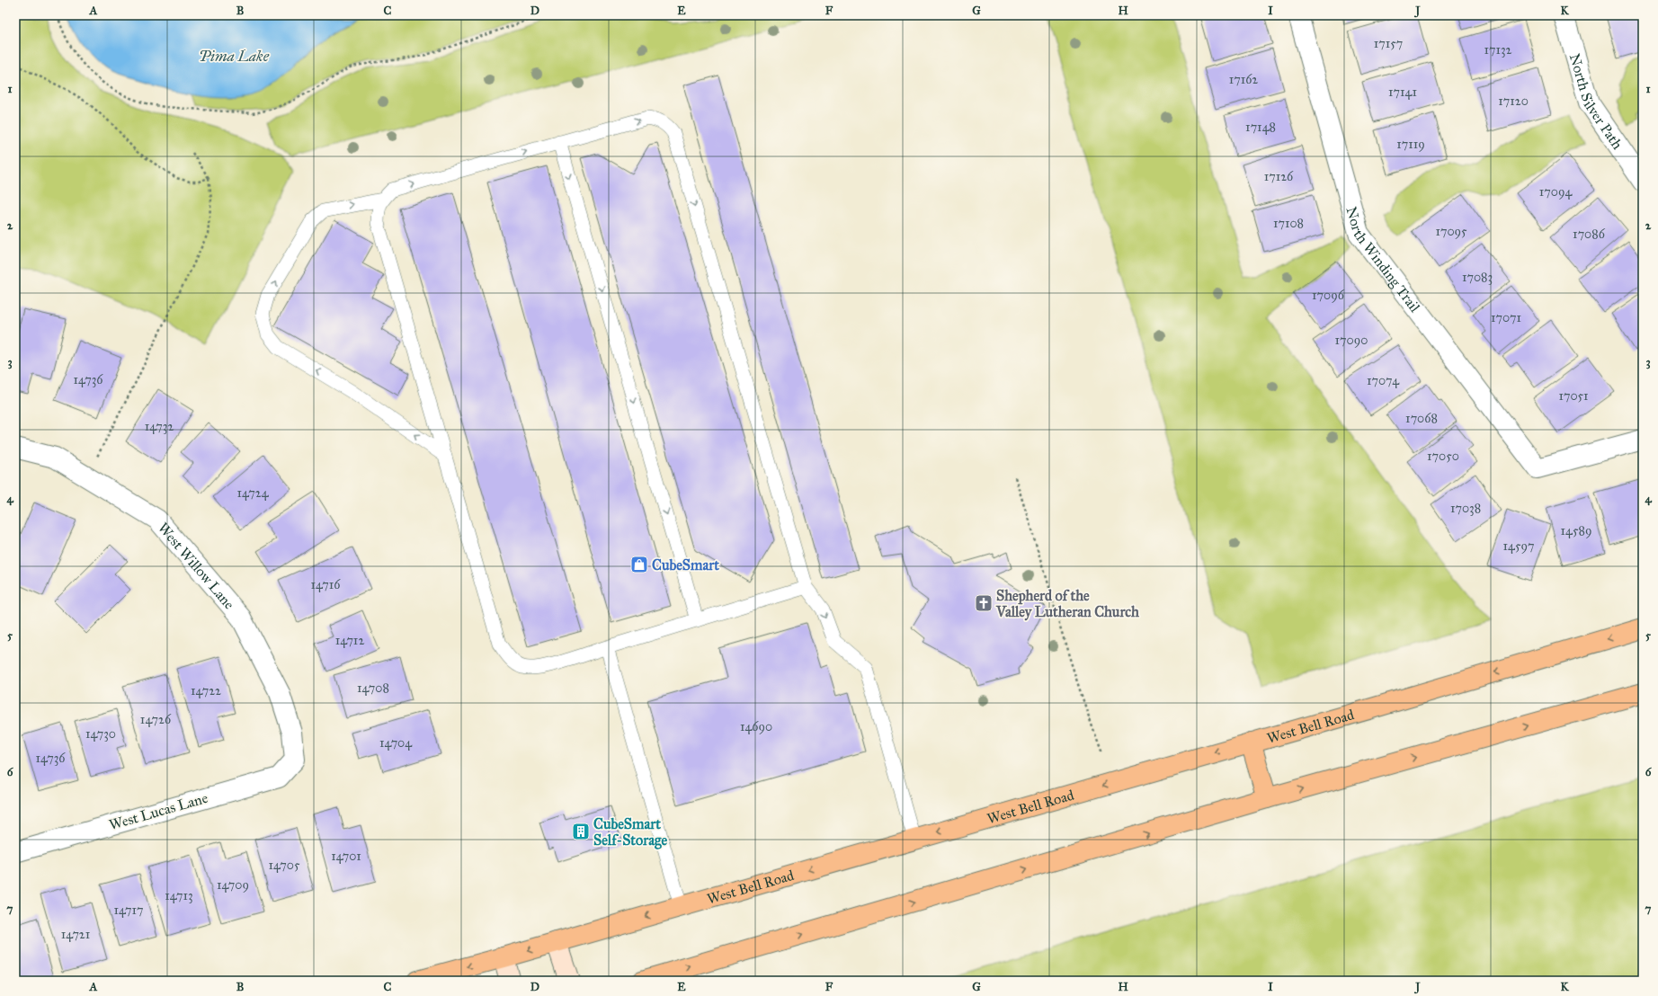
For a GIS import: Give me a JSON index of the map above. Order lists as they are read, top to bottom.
{
  "streets": {
    "main road": ["West Bell Road"],
    "street": [
      "North Silver Path",
      "North Winding Trail",
      "West Willow Lane",
      "West Lucas Lane"
    ]
  },
  "crossings": [
    ["West Willow Lane", "West Lucas Lane"]
  ],
  "water": ["Pima Lake"],
  "places": {
    "shop": ["CubeSmart"],
    "church": ["Shepherd of the Valley Lutheran Church"],
    "building": ["CubeSmart Self-Storage"]
  },
  "house_numbers": [
    "17157",
    "17132",
    "17162",
    "17141",
    "17120",
    "17148",
    "17119",
    "17126",
    "17094",
    "17108",
    "17095",
    "17086",
    "17083",
    "17096",
    "17071",
    "17090",
    "14736",
    "17074",
    "17051",
    "17068",
    "14732",
    "17050",
    "14724",
    "17038",
    "14589",
    "14597",
    "14716",
    "14712",
    "14708",
    "14722",
    "14726",
    "14690",
    "14730",
    "14704",
    "14736",
    "14701",
    "14705",
    "14709",
    "14713",
    "14717",
    "14721"
  ],
  "grid": {
    "columns": [
      "A",
      "B",
      "C",
      "D",
      "E",
      "F",
      "G",
      "H",
      "I",
      "J",
      "K"
    ],
    "rows": [
      "1",
      "2",
      "3",
      "4",
      "5",
      "6",
      "7"
    ]
  }
}
